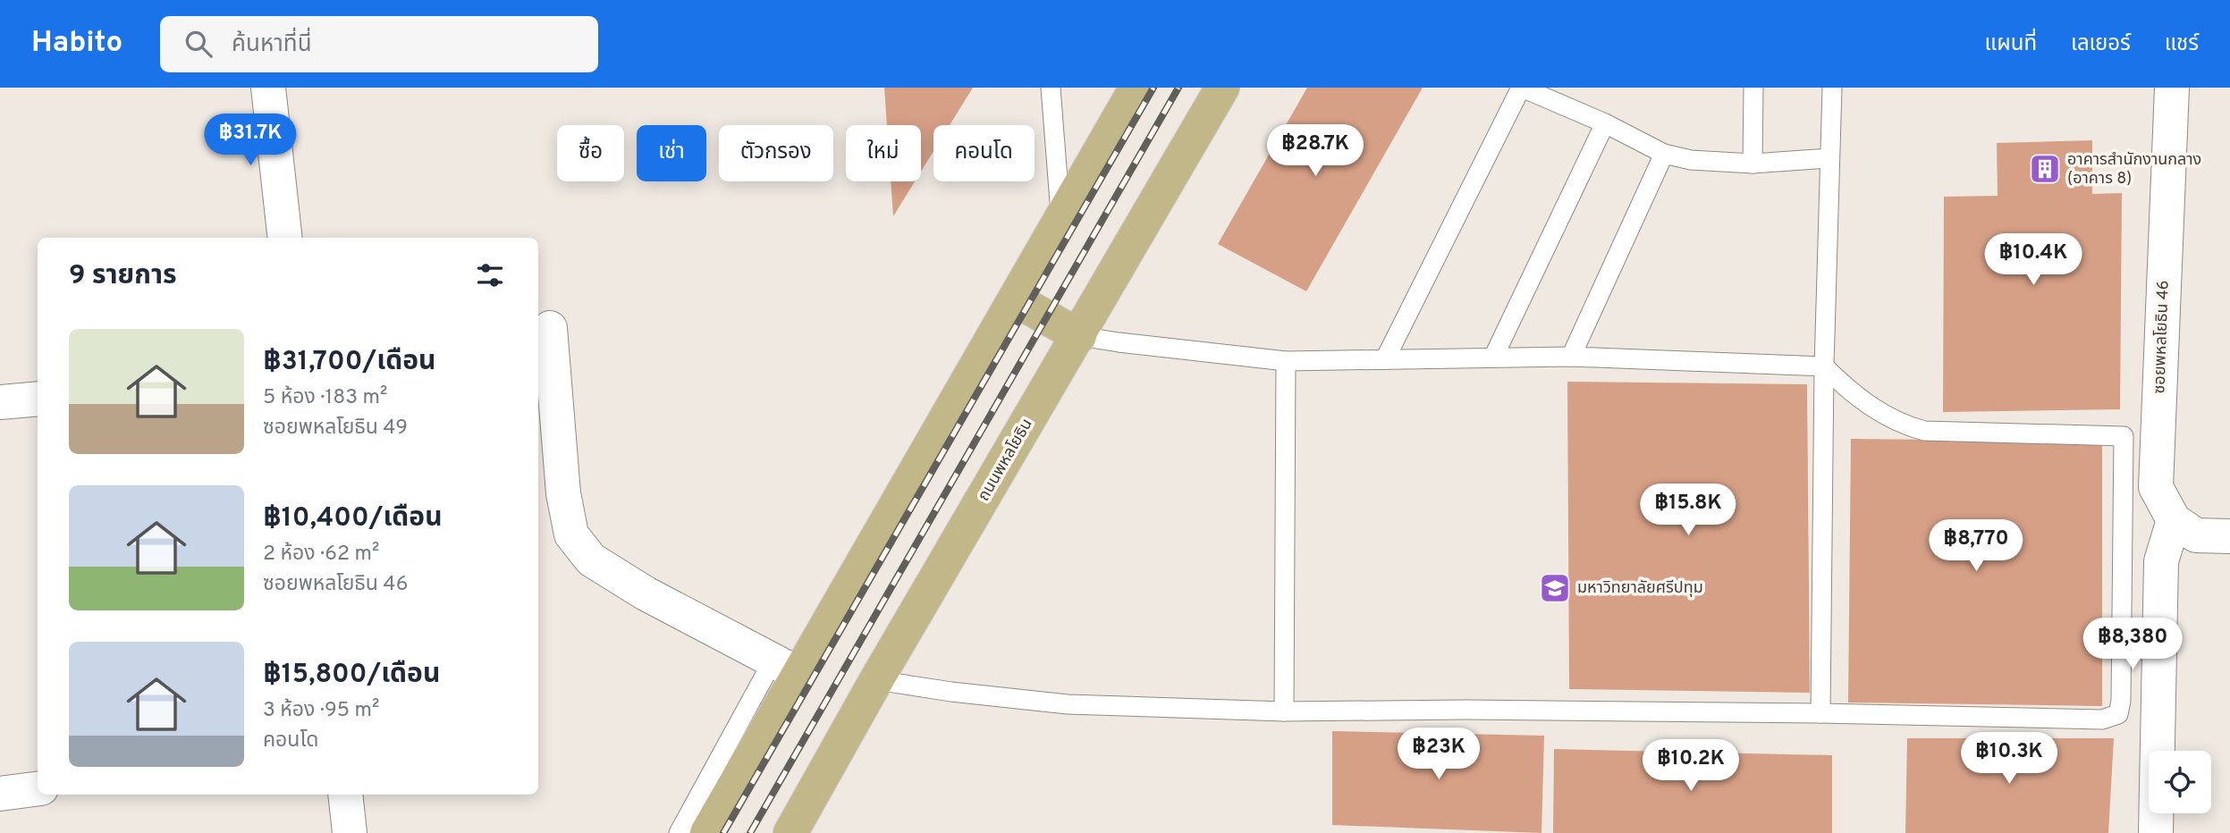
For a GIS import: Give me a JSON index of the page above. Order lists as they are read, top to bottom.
{
  "streets": {
    "main road": ["ถนนพหลโยธิน"],
    "street": ["ซอยพหลโยธิน 46"]
  },
  "places": {
    "building": ["อาคารสำนักงานกลาง (อาคาร 8)"],
    "school or university": ["มหาวิทยาลัยศรีปทุม"]
  },
  "page": {
    "header": "Habito",
    "search": "ค้นหาที่นี่",
    "nav": ["แผนที่", "เลเยอร์", "แชร์"],
    "price": [
      "฿31.7K",
      "฿28.7K",
      "฿10.4K",
      "฿15.8K",
      "฿8,770",
      "฿8,380",
      "฿23K",
      "฿10.3K",
      "฿10.2K"
    ],
    "chip": [
      "ซื้อ",
      "เช่า",
      "ตัวกรอง",
      "ใหม่",
      "คอนโด"
    ],
    "heading": "9 รายการ",
    "list": [
      {
        "name": "฿31,700/เดือน",
        "note": "5 ห้อง · 183 m² · ซอยพหลโยธิน 49"
      },
      {
        "name": "฿10,400/เดือน",
        "note": "2 ห้อง · 62 m² · ซอยพหลโยธิน 46"
      },
      {
        "name": "฿15,800/เดือน",
        "note": "3 ห้อง · 95 m² · คอนโด"
      }
    ]
  }
}
